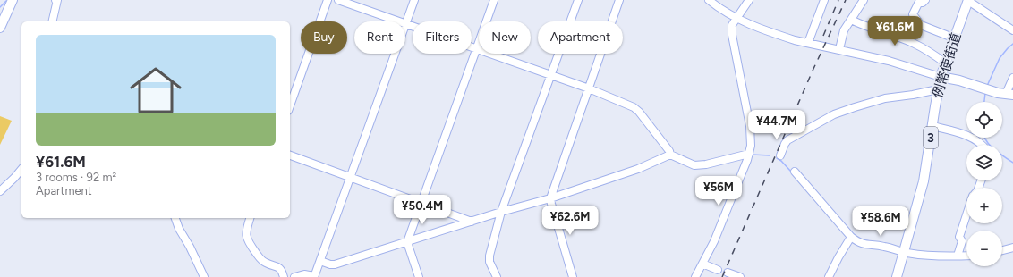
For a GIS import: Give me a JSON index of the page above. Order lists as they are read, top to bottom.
{
  "streets": {
    "main road": ["例幣使街道", "3"]
  },
  "page": {
    "price": [
      "¥61.6M",
      "¥44.7M",
      "¥56M",
      "¥50.4M",
      "¥62.6M",
      "¥58.6M"
    ],
    "chip": [
      "Buy",
      "Rent",
      "Filters",
      "New",
      "Apartment"
    ],
    "list": [
      {
        "name": "¥61.6M",
        "note": "3 rooms · 92 m² · Apartment"
      }
    ],
    "map_buttons": ["+", "−"]
  }
}
